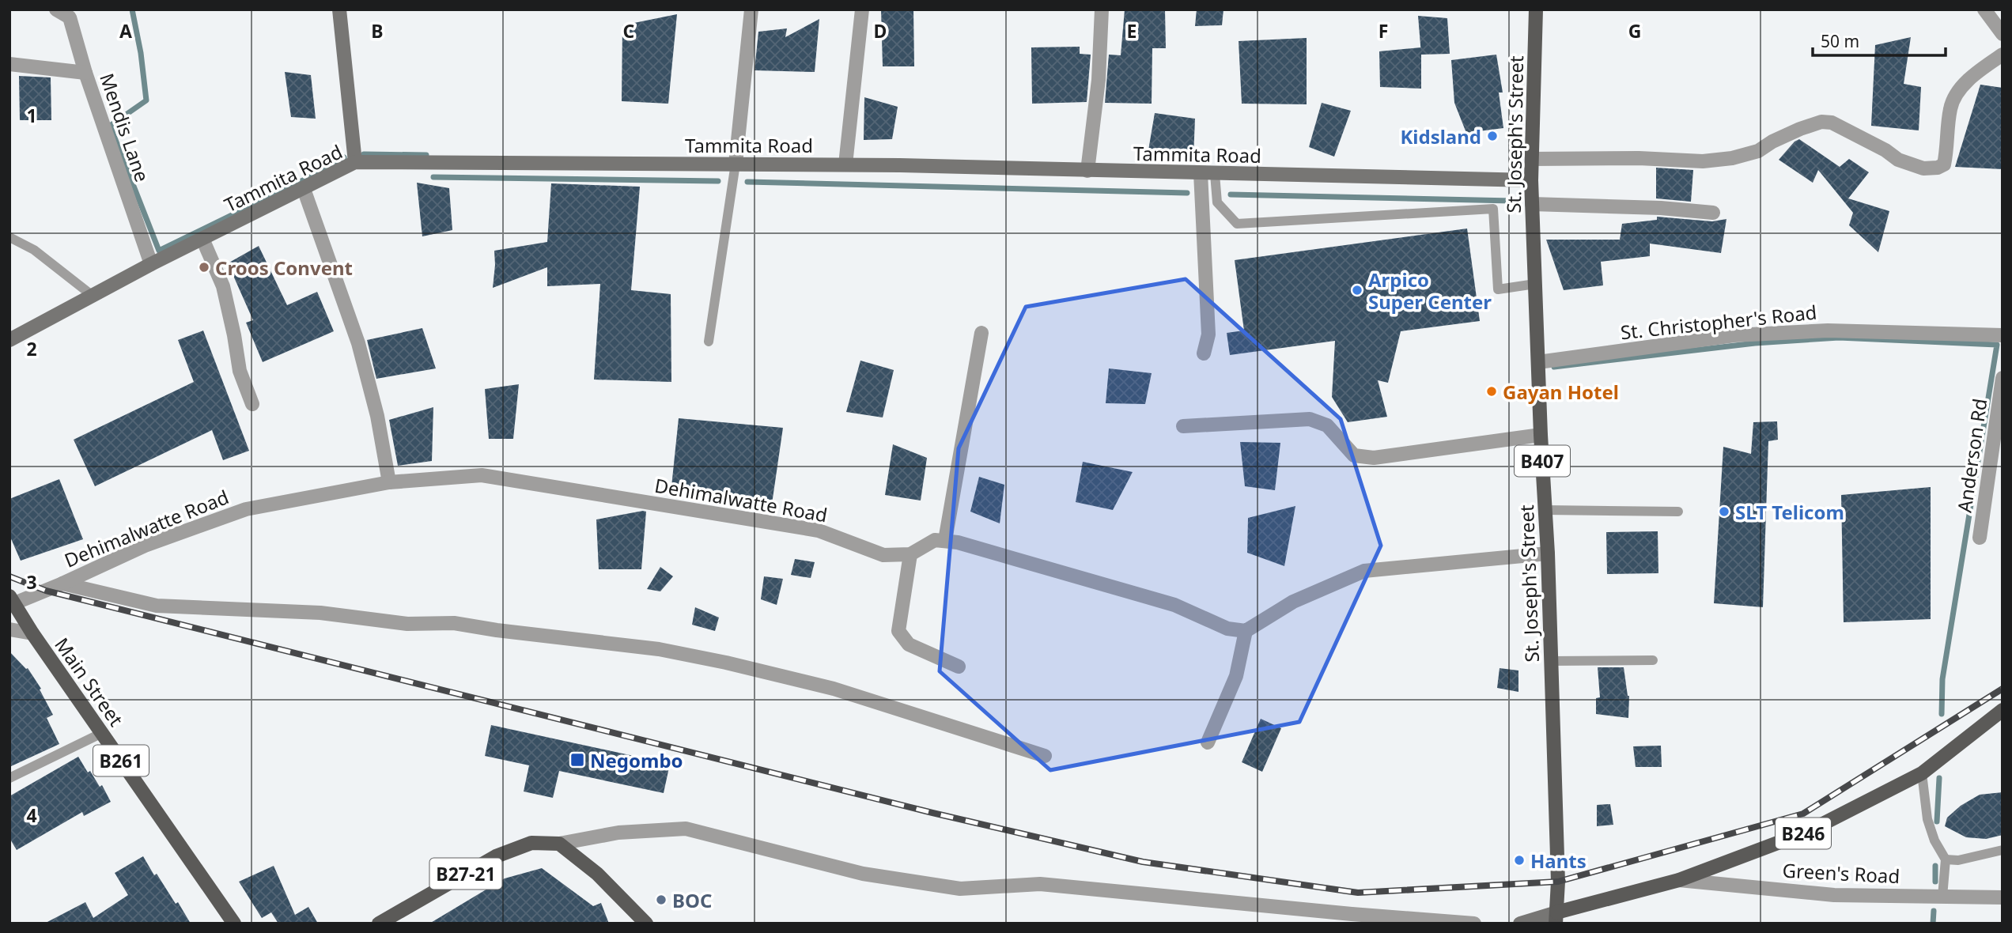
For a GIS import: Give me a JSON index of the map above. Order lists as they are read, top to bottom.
{
  "streets": {
    "main road": [
      "St. Joseph's Street",
      "B407",
      "Main Street",
      "B261",
      "B246",
      "B27-21"
    ],
    "street": [
      "Mendis Lane",
      "Tammita Road",
      "St. Christopher's Road",
      "Anderson Rd",
      "Dehimalwatte Road",
      "Green's Road"
    ]
  },
  "crossings": [
    ["Mendis Lane", "Tammita Road"],
    ["St. Joseph's Street", "Tammita Road"],
    ["St. Joseph's Street", "St. Christopher's Road"],
    ["St. Joseph's Street", "B246"],
    ["Dehimalwatte Road", "Main Street"],
    ["B246", "Green's Road"]
  ],
  "places": {
    "other": [
      "Kidsland",
      "Croos Convent",
      "Arpico Super Center",
      "Gayan Hotel",
      "SLT Telicom",
      "Hants",
      "BOC"
    ],
    "transit": ["Negombo"]
  },
  "scale_bar": "50 m",
  "grid": {
    "columns": [
      "A",
      "B",
      "C",
      "D",
      "E",
      "F",
      "G"
    ],
    "rows": [
      "1",
      "2",
      "3",
      "4"
    ]
  }
}
